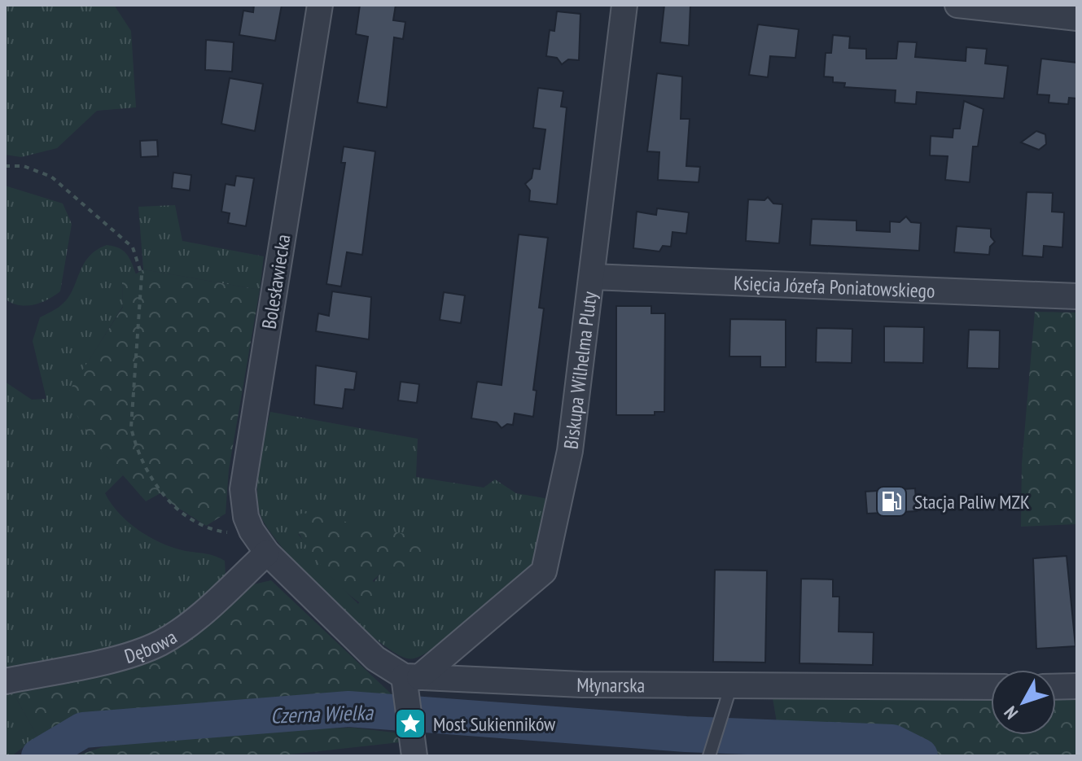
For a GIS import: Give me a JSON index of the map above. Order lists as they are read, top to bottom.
{
  "streets": {
    "street": [
      "Bolesławiecka",
      "Księcia Józefa Poniatowskiego",
      "Biskupa Wilhelma Pluty",
      "Dębowa",
      "Młynarska"
    ]
  },
  "crossings": [
    ["Bolesławiecka", "Dębowa"],
    ["Bolesławiecka", "Młynarska"],
    ["Księcia Józefa Poniatowskiego", "Biskupa Wilhelma Pluty"],
    ["Biskupa Wilhelma Pluty", "Młynarska"],
    ["Dębowa", "Młynarska"]
  ],
  "water": ["Czerna Wielka"],
  "places": {
    "fuel station": ["Stacja Paliw MZK"],
    "place": ["Most Sukienników"]
  },
  "north": "bottom left"
}
